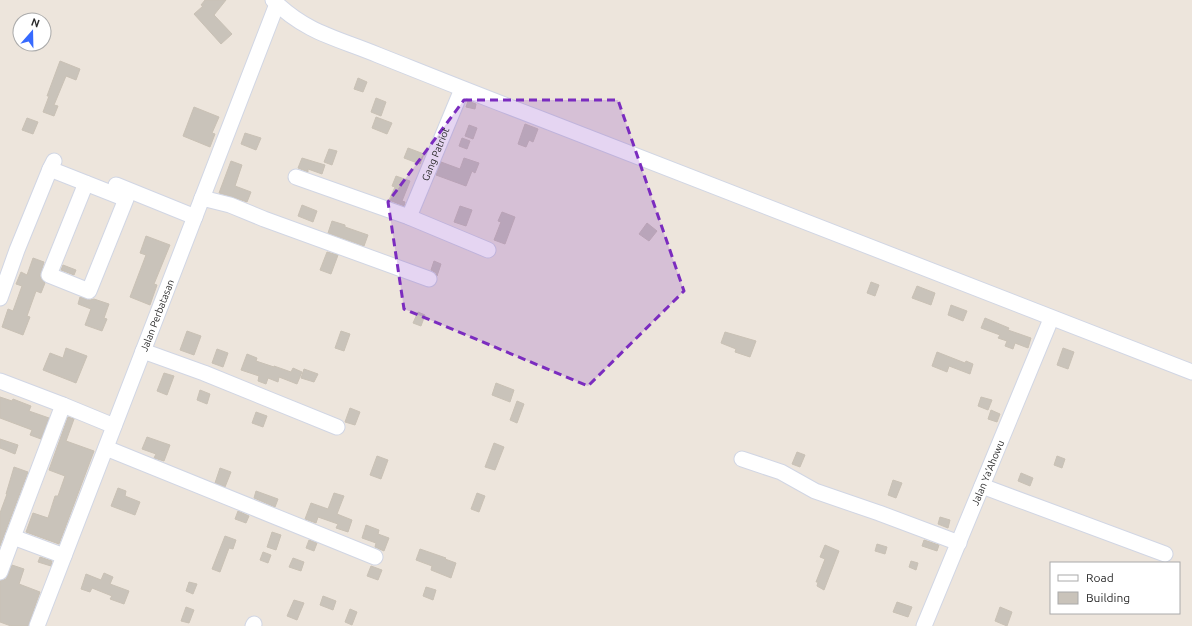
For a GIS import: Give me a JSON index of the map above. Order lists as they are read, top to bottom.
{
  "streets": {
    "street": ["Gang Patriot", "Jalan Perbatasan", "Jalan Ya'Ahowu"]
  },
  "legend": ["Road", "Building"],
  "north": "top"
}
